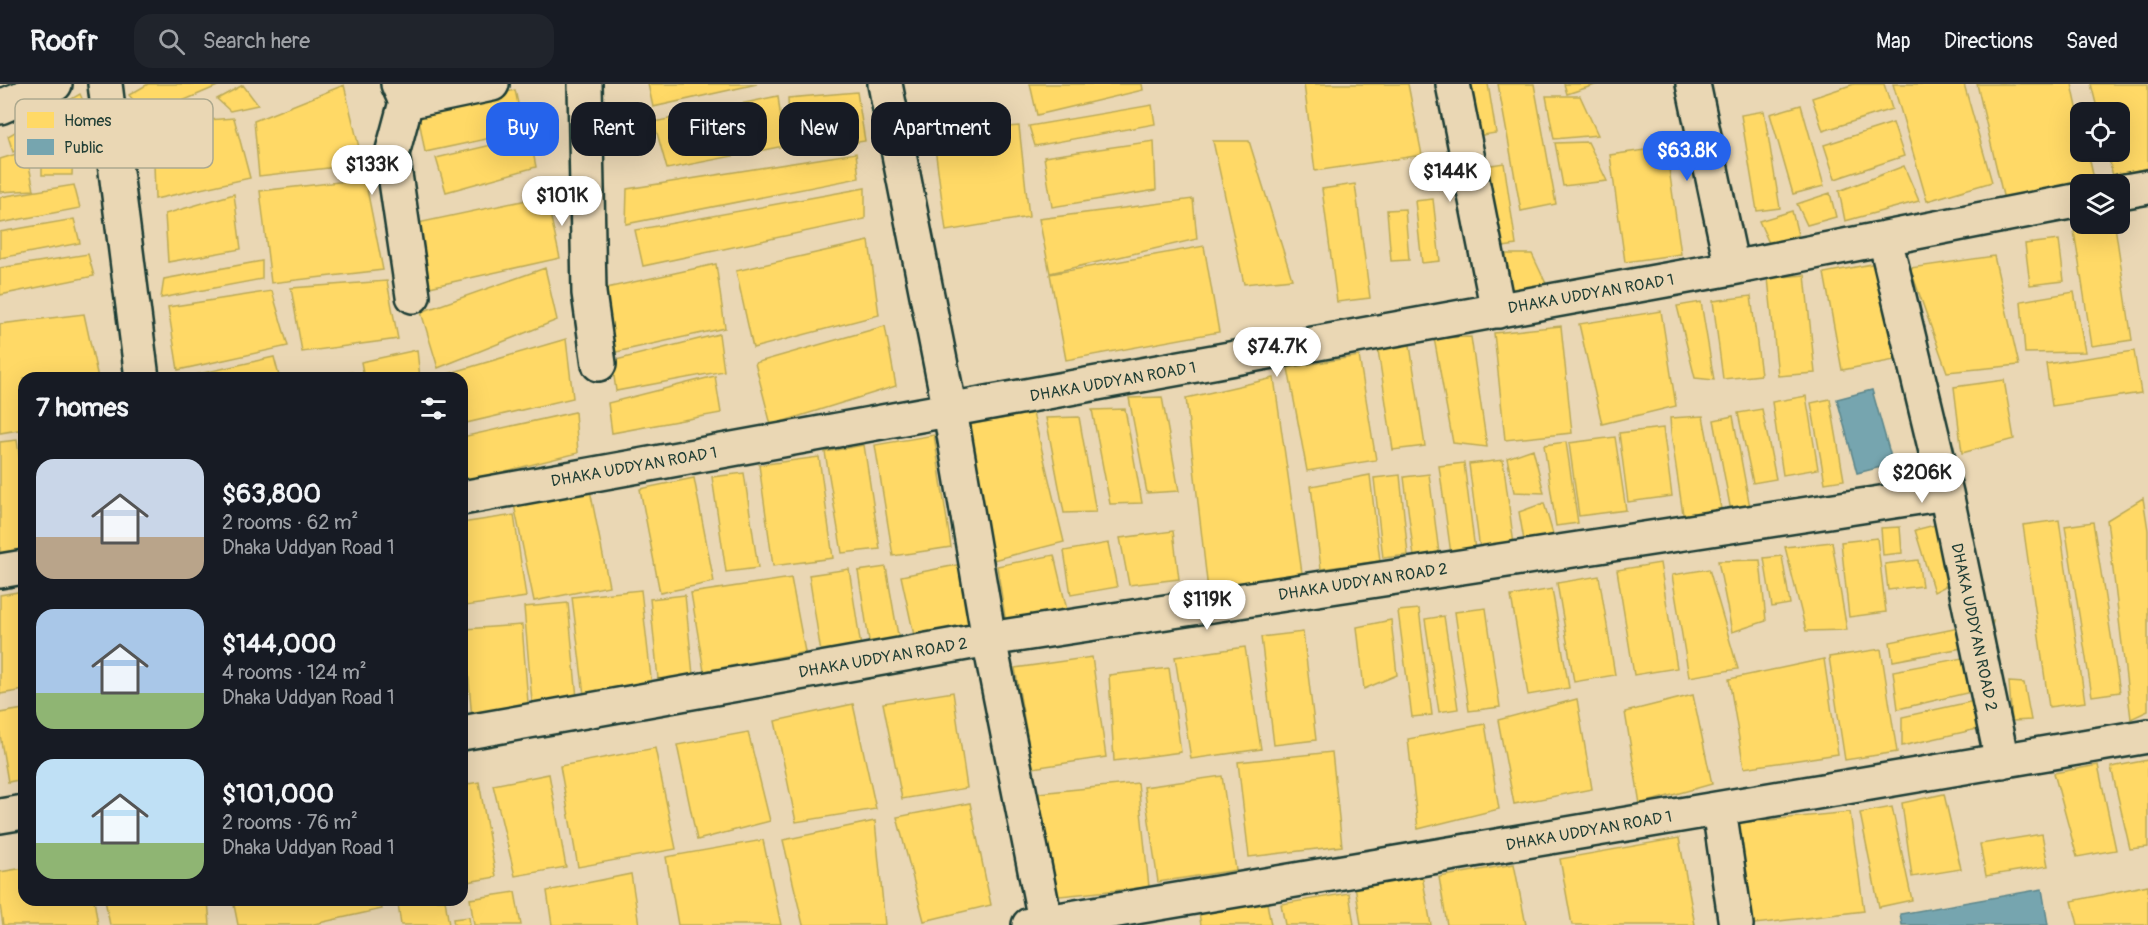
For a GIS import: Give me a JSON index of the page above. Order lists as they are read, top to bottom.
{
  "streets": {
    "street": ["DHAKA UDDYAN ROAD 1", "DHAKA UDDYAN ROAD 2"]
  },
  "crossings": [
    ["DHAKA UDDYAN ROAD 1", "DHAKA UDDYAN ROAD 2"]
  ],
  "legend": ["Homes", "Public"],
  "page": {
    "header": "Roofr",
    "search": "Search here",
    "nav": ["Map", "Directions", "Saved"],
    "chip": [
      "Buy",
      "Rent",
      "Filters",
      "New",
      "Apartment"
    ],
    "price": [
      "$63.8K",
      "$133K",
      "$144K",
      "$101K",
      "$74.7K",
      "$206K",
      "$119K"
    ],
    "heading": "7 homes",
    "list": [
      {
        "name": "$63,800",
        "note": "2 rooms · 62 m² · Dhaka Uddyan Road 1"
      },
      {
        "name": "$144,000",
        "note": "4 rooms · 124 m² · Dhaka Uddyan Road 1"
      },
      {
        "name": "$101,000",
        "note": "2 rooms · 76 m² · Dhaka Uddyan Road 1"
      }
    ]
  }
}
